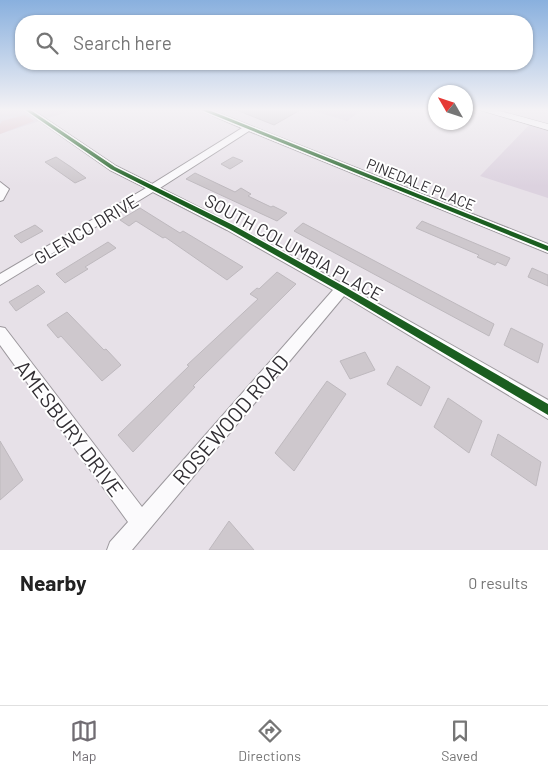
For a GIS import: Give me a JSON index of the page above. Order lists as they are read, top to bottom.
{
  "streets": {
    "street": [
      "PINEDALE PLACE",
      "GLENCO DRIVE",
      "SOUTH COLUMBIA PLACE",
      "ROSEWOOD ROAD",
      "AMESBURY DRIVE"
    ]
  },
  "crossings": [
    ["GLENCO DRIVE", "SOUTH COLUMBIA PLACE"],
    ["SOUTH COLUMBIA PLACE", "ROSEWOOD ROAD"],
    ["ROSEWOOD ROAD", "AMESBURY DRIVE"]
  ],
  "north": "top left",
  "page": {
    "search": "Search here",
    "heading": ["Nearby", "0 results"],
    "nav": ["Map", "Directions", "Saved"]
  }
}
